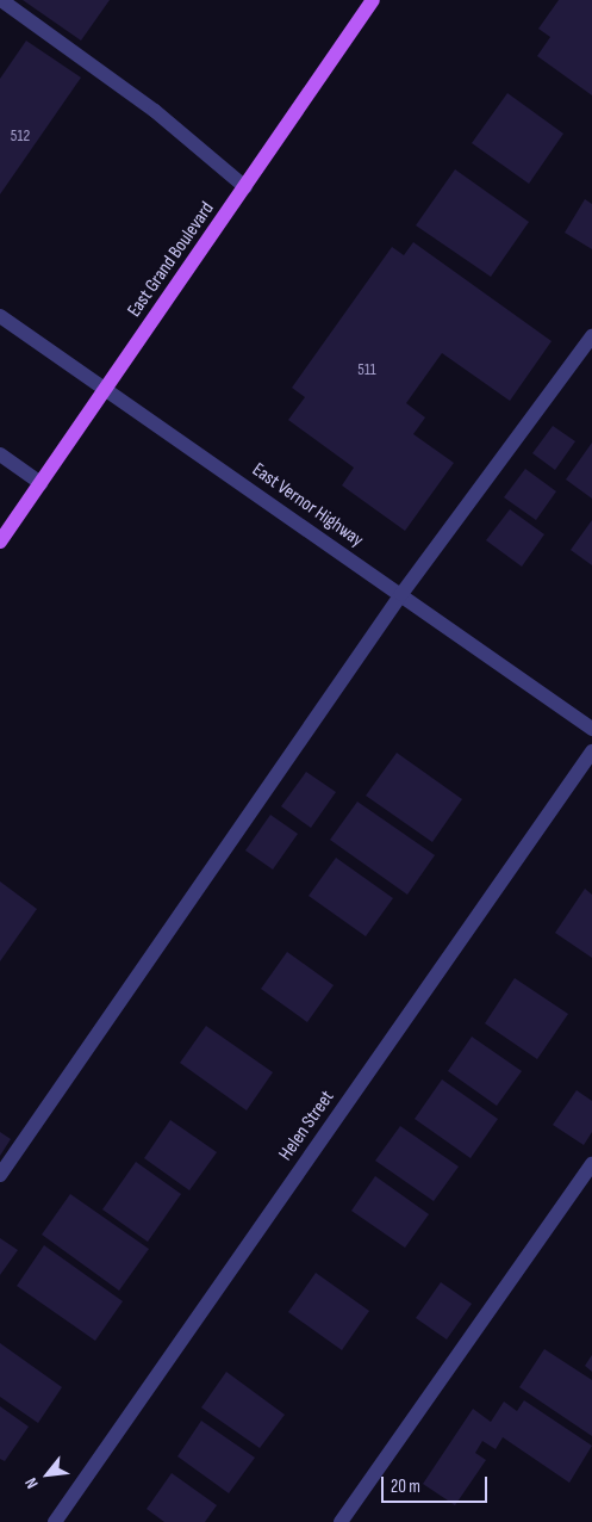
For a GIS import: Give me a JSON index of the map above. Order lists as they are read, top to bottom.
{
  "streets": {
    "main road": ["East Grand Boulevard"],
    "street": ["East Vernor Highway", "Helen Street"]
  },
  "crossings": [
    ["East Grand Boulevard", "East Vernor Highway"]
  ],
  "house_numbers": ["512", "511"],
  "scale_bar": "20 m",
  "north": "bottom left"
}
